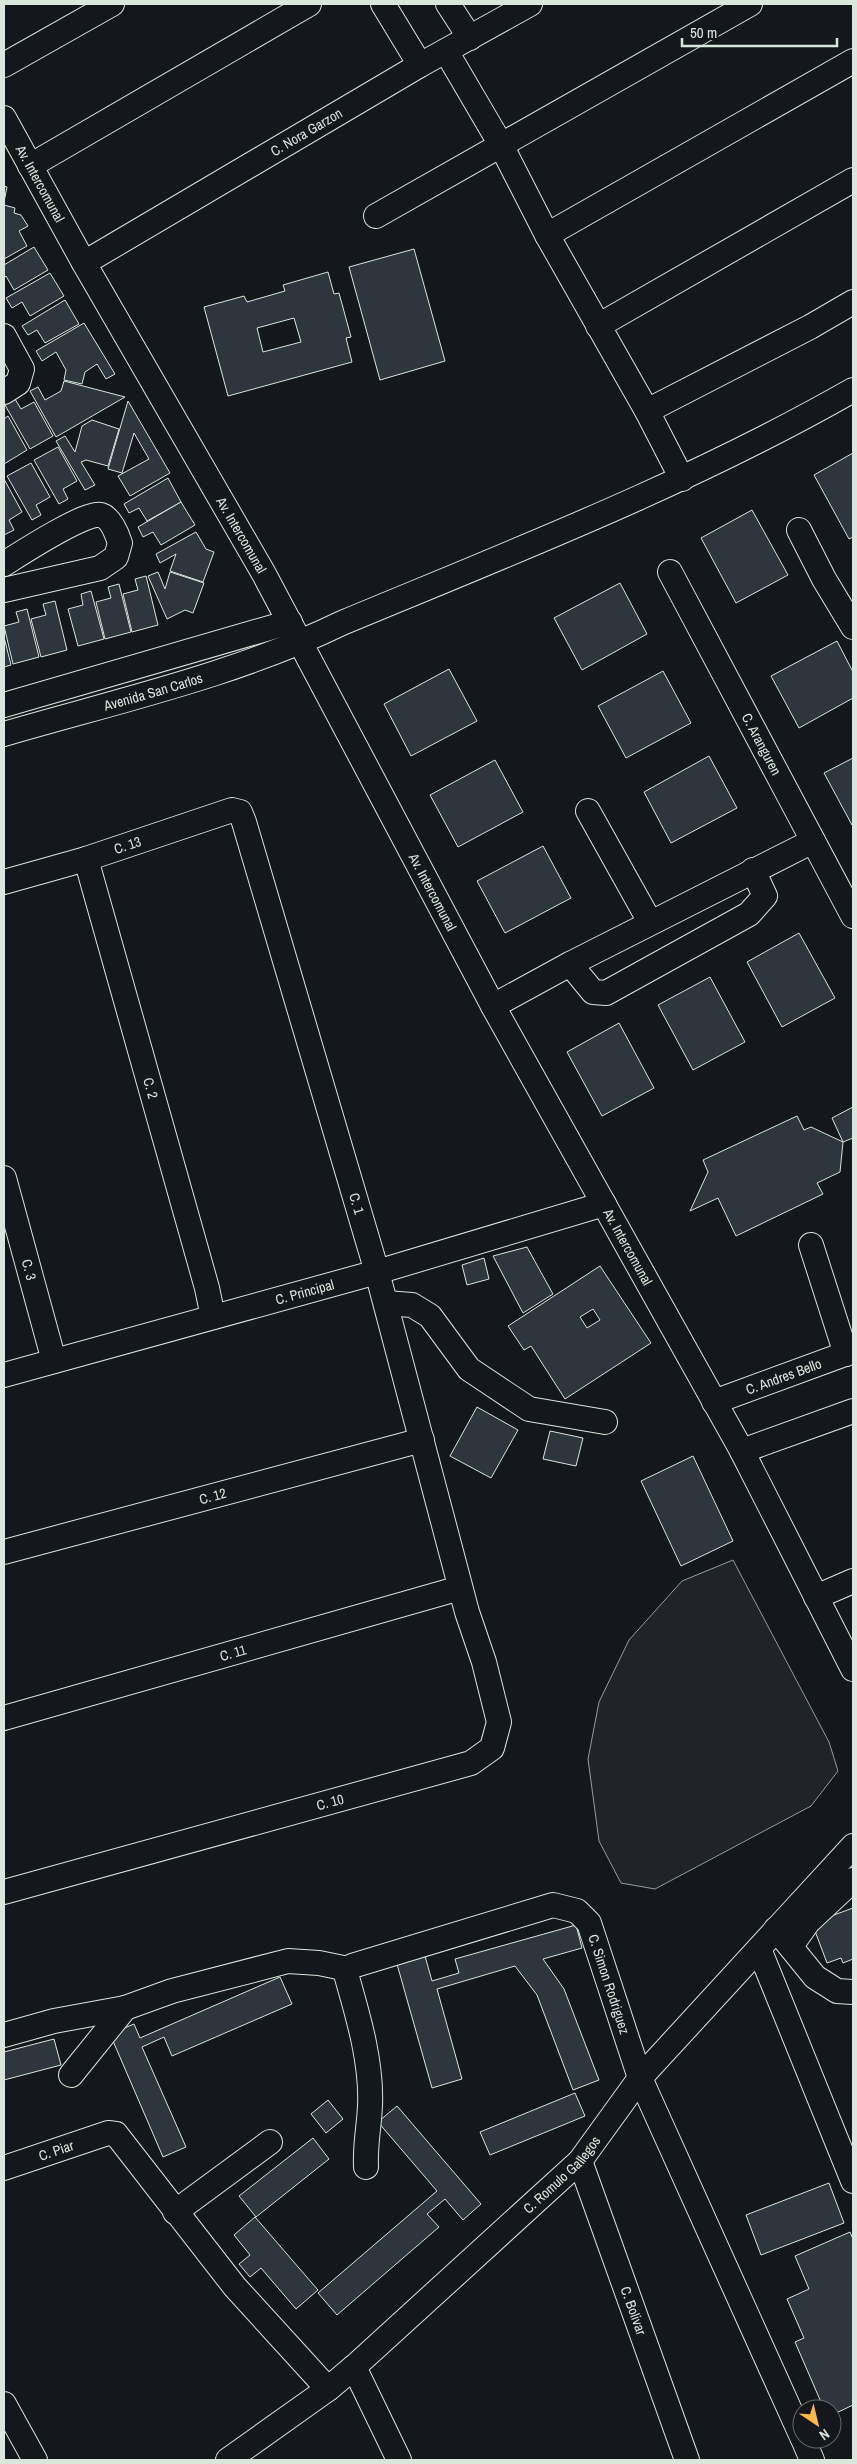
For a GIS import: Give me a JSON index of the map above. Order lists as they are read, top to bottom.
{
  "streets": {
    "street": [
      "C. Nora Garzon",
      "Av. Intercomunal",
      "Avenida San Carlos",
      "C. Aranguren",
      "C. 13",
      "C. 2",
      "C. 1",
      "C. 3",
      "C. Principal",
      "C. Andres Bello",
      "C. 12",
      "C. 11",
      "C. 10",
      "C. Simon Rodriguez",
      "C. Piar",
      "C. Romulo Gallegos",
      "C. Bolivar"
    ]
  },
  "crossings": [
    ["C. Nora Garzon", "Av. Intercomunal"],
    ["Av. Intercomunal", "Avenida San Carlos"],
    ["Av. Intercomunal", "C. Principal"],
    ["Av. Intercomunal", "C. Andres Bello"],
    ["C. 13", "C. 2"],
    ["C. 13", "C. 1"],
    ["C. 2", "C. Principal"],
    ["C. 1", "C. Principal"],
    ["C. 1", "C. 12"],
    ["C. 1", "C. 11"],
    ["C. 1", "C. 10"],
    ["C. 3", "C. Principal"],
    ["C. 11", "C. 10"],
    ["C. Simon Rodriguez", "C. Romulo Gallegos"],
    ["C. Romulo Gallegos", "C. Bolivar"]
  ],
  "scale_bar": "50 m",
  "north": "bottom right"
}
